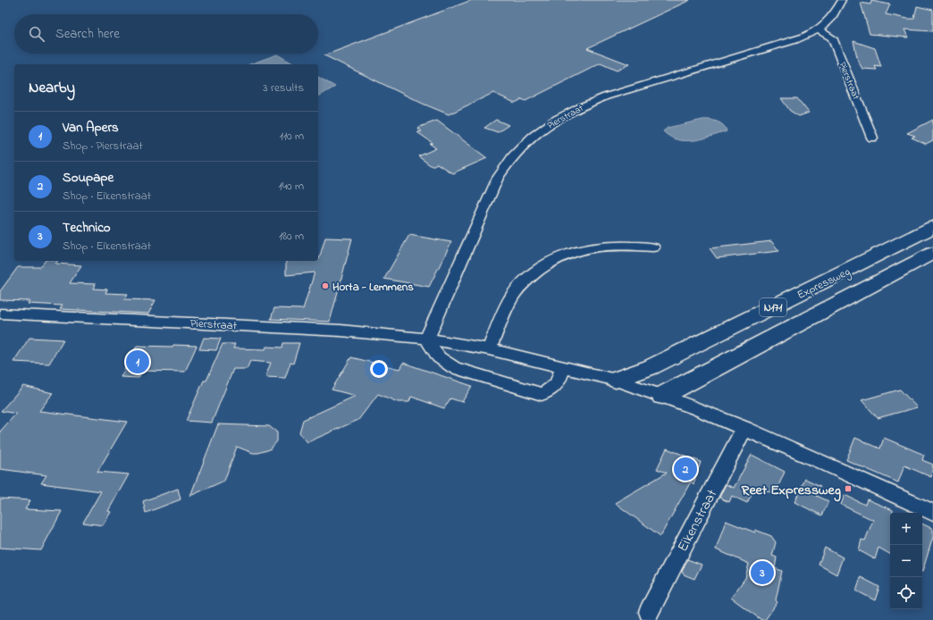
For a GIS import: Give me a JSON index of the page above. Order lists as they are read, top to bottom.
{
  "streets": {
    "highway": ["Expressweg", "N171"],
    "street": ["Pierstraat", "Eikenstraat"]
  },
  "places": {
    "other": ["Horta - Lemmens"],
    "transit": ["Reet Expressweg"]
  },
  "page": {
    "search": "Search here",
    "heading": ["Nearby", "3 results"],
    "list": [
      {
        "mark": "1",
        "name": "Van Apers",
        "note": "Shop · Pierstraat",
        "value": "110 m"
      },
      {
        "mark": "2",
        "name": "Soupape",
        "note": "Shop · Eikenstraat",
        "value": "140 m"
      },
      {
        "mark": "3",
        "name": "Technico",
        "note": "Shop · Eikenstraat",
        "value": "180 m"
      }
    ],
    "pins": ["1", "2", "3"],
    "map_buttons": ["+", "−"]
  }
}
